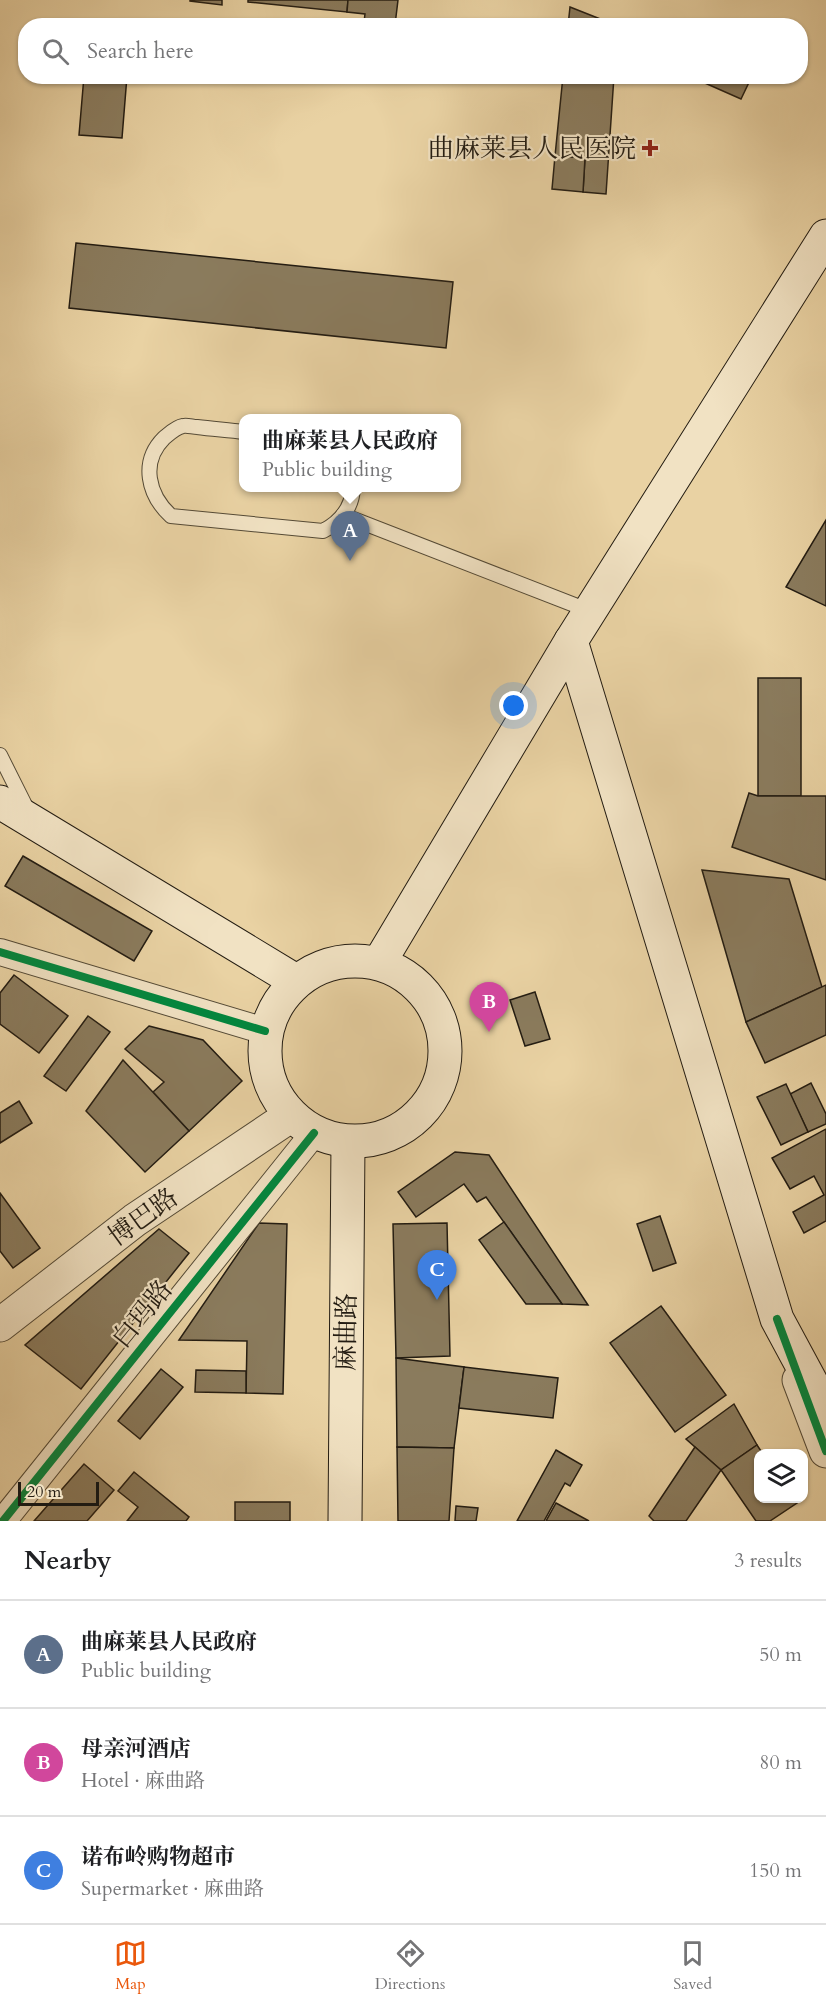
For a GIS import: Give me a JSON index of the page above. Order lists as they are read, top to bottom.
{
  "streets": {
    "main road": ["博巴路", "麻曲路"],
    "street": ["白玛路"]
  },
  "crossings": [
    ["博巴路", "白玛路"],
    ["博巴路", "麻曲路"],
    ["白玛路", "麻曲路"]
  ],
  "places": {
    "health": ["曲麻莱县人民医院"]
  },
  "scale_bar": "20 m",
  "page": {
    "search": "Search here",
    "popup": ["曲麻莱县人民政府", "Public building"],
    "pins": ["A", "B", "C"],
    "scale": "20 m",
    "heading": ["Nearby", "3 results"],
    "list": [
      {
        "mark": "A",
        "name": "曲麻莱县人民政府",
        "note": "Public building",
        "value": "50 m"
      },
      {
        "mark": "B",
        "name": "母亲河酒店",
        "note": "Hotel · 麻曲路",
        "value": "80 m"
      },
      {
        "mark": "C",
        "name": "诺布岭购物超市",
        "note": "Supermarket · 麻曲路",
        "value": "150 m"
      }
    ],
    "nav": ["Map", "Directions", "Saved"]
  }
}
